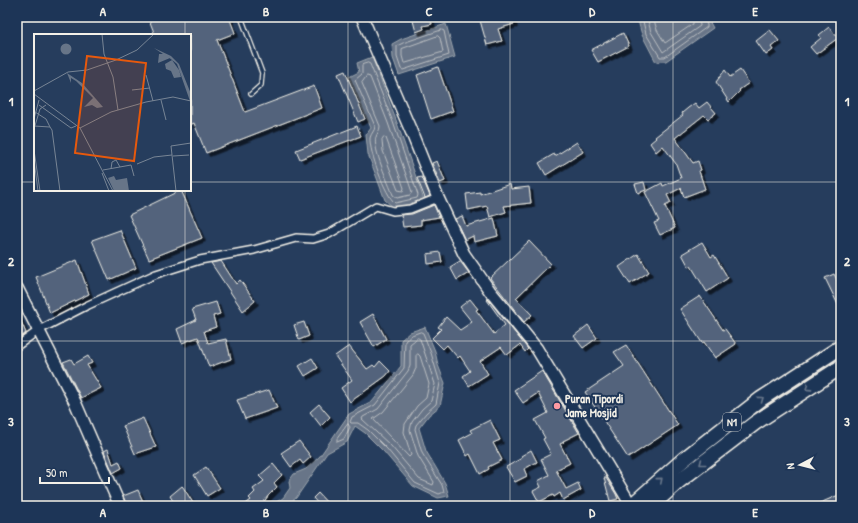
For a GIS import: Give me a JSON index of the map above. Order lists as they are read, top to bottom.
{
  "streets": {
    "highway": ["N1"]
  },
  "places": ["Puran Tipordi Jame Mosjid"],
  "scale_bar": "50 m",
  "north": "left",
  "grid": {
    "columns": [
      "A",
      "B",
      "C",
      "D",
      "E"
    ],
    "rows": ["1", "2", "3"]
  }
}
